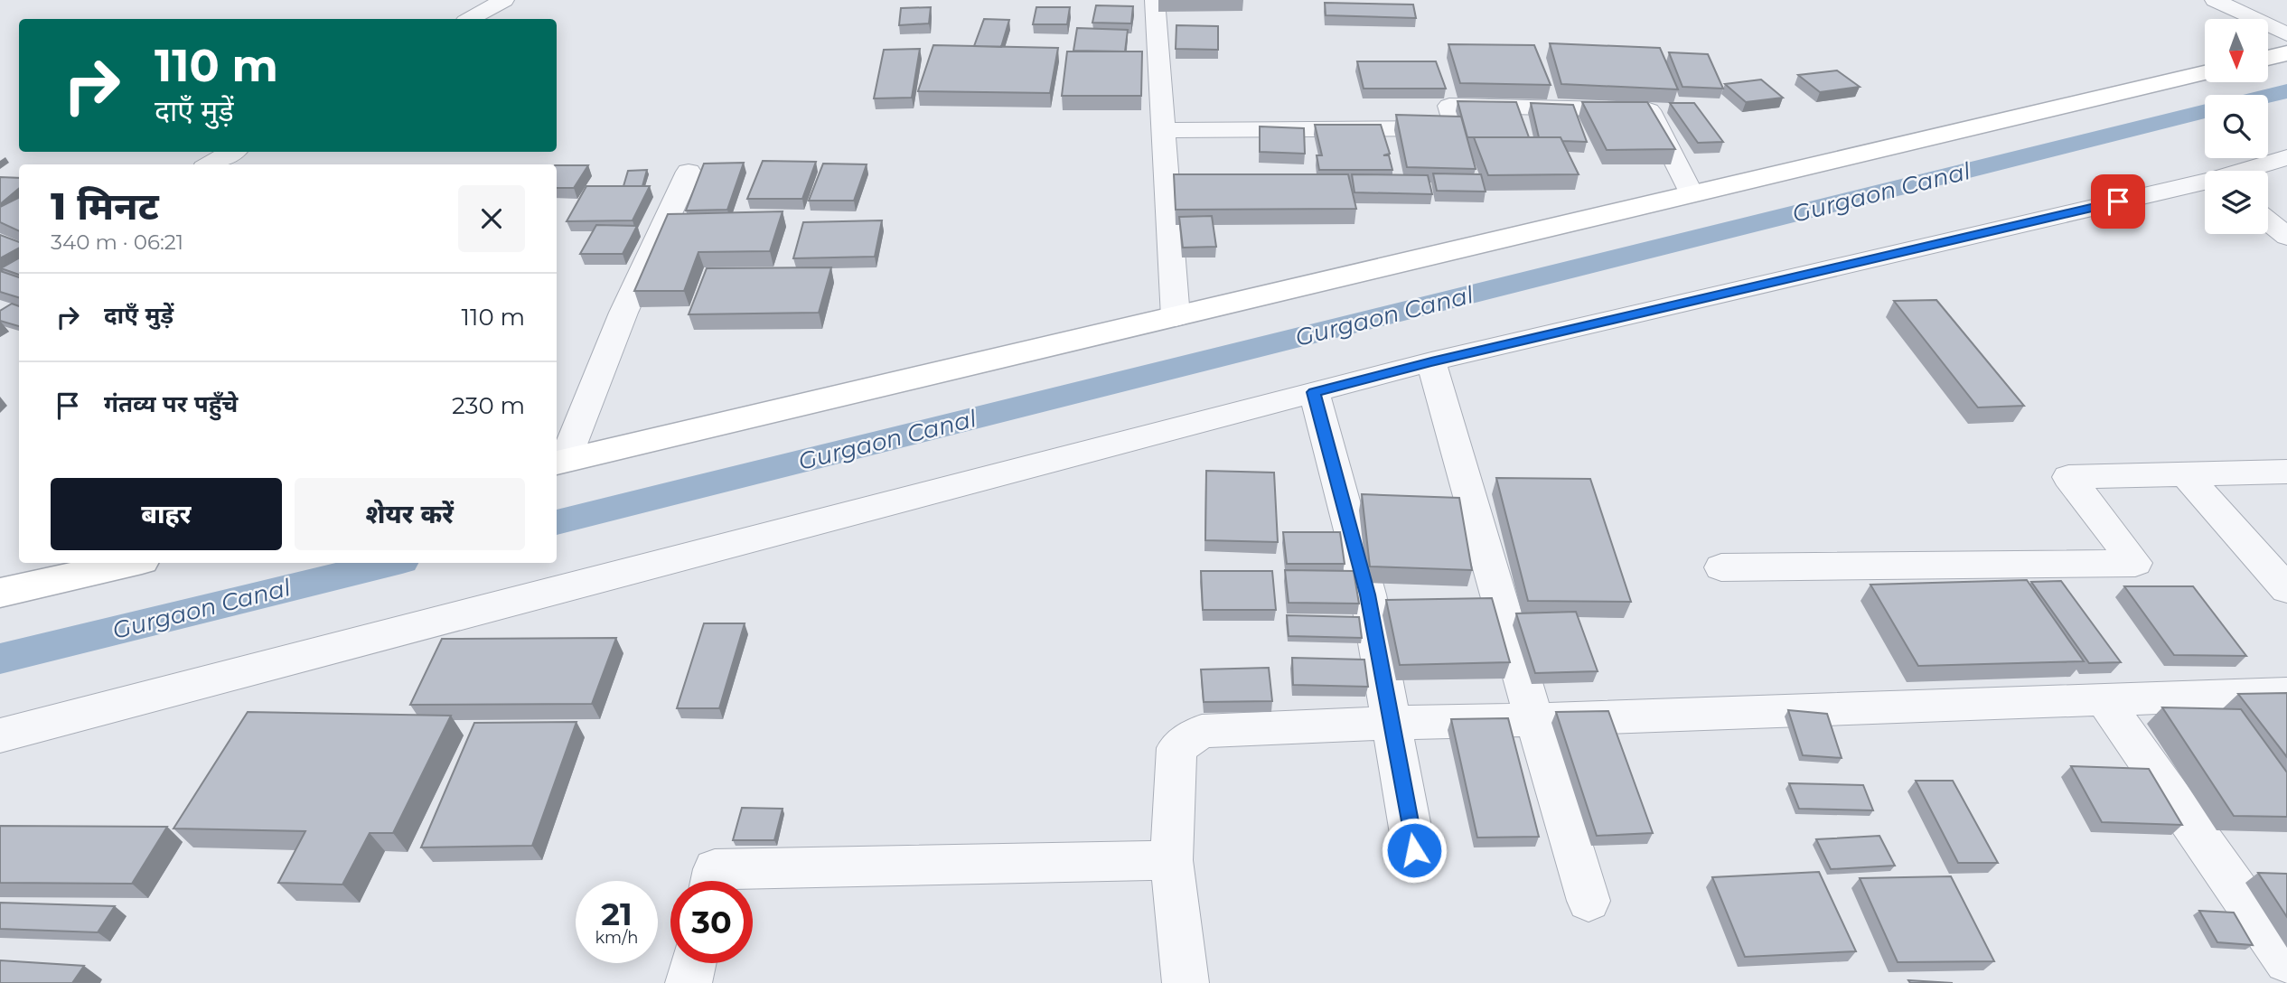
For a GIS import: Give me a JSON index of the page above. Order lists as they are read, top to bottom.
{
  "water": ["Gurgaon Canal"],
  "north": "bottom",
  "page": {
    "turn": ["110 m", "दाएँ मुड़ें"],
    "heading": ["1 मिनट", "340 m · 06:21"],
    "list": [
      {
        "name": "दाएँ मुड़ें",
        "value": "110 m"
      },
      {
        "name": "गंतव्य पर पहुँचे",
        "value": "230 m"
      }
    ],
    "buttons": ["बाहर", "शेयर करें"],
    "speed": "21 km/h",
    "limit": "30"
  }
}
